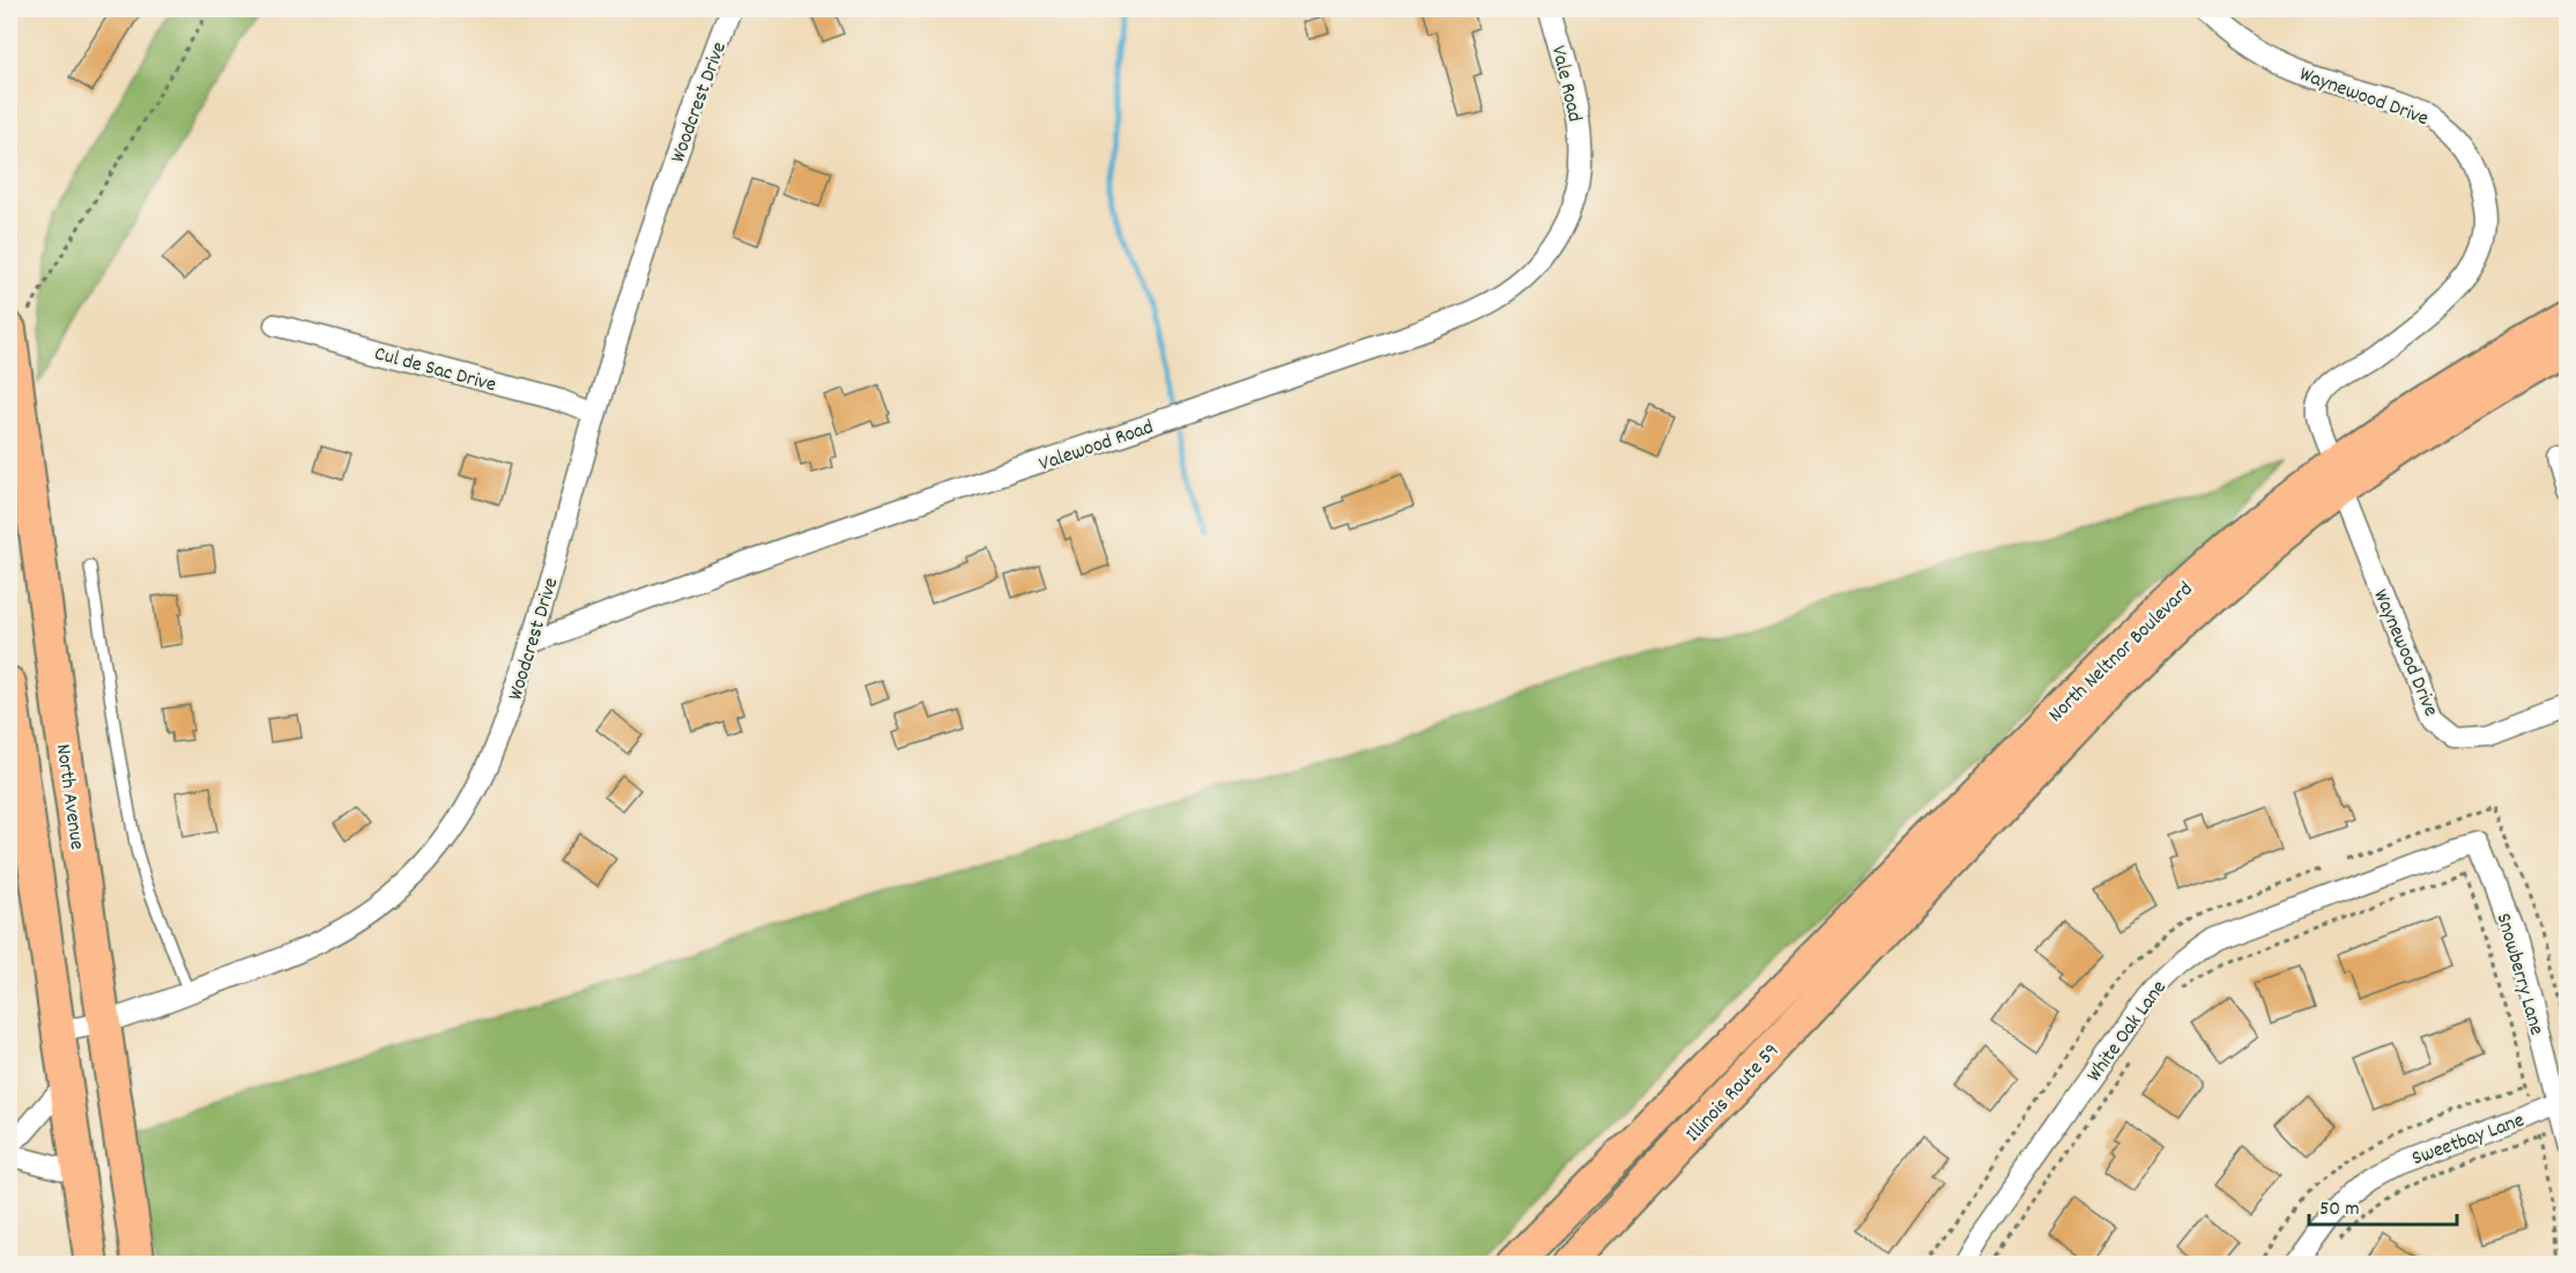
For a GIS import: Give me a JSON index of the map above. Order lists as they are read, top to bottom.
{
  "streets": {
    "main road": ["North Neltnor Boulevard", "North Avenue", "Illinois Route 59"],
    "street": [
      "Vale Road",
      "Waynewood Drive",
      "Woodcrest Drive",
      "Cul de Sac Drive",
      "Valewood Road",
      "Snowberry Lane",
      "White Oak Lane",
      "Sweetbay Lane"
    ]
  },
  "crossings": [
    ["Vale Road", "Valewood Road"],
    ["Waynewood Drive", "North Neltnor Boulevard"],
    ["Woodcrest Drive", "Cul de Sac Drive"],
    ["Woodcrest Drive", "Valewood Road"],
    ["Woodcrest Drive", "North Avenue"],
    ["North Neltnor Boulevard", "Illinois Route 59"],
    ["Snowberry Lane", "White Oak Lane"],
    ["Snowberry Lane", "Sweetbay Lane"]
  ],
  "scale_bar": "50 m"
}
